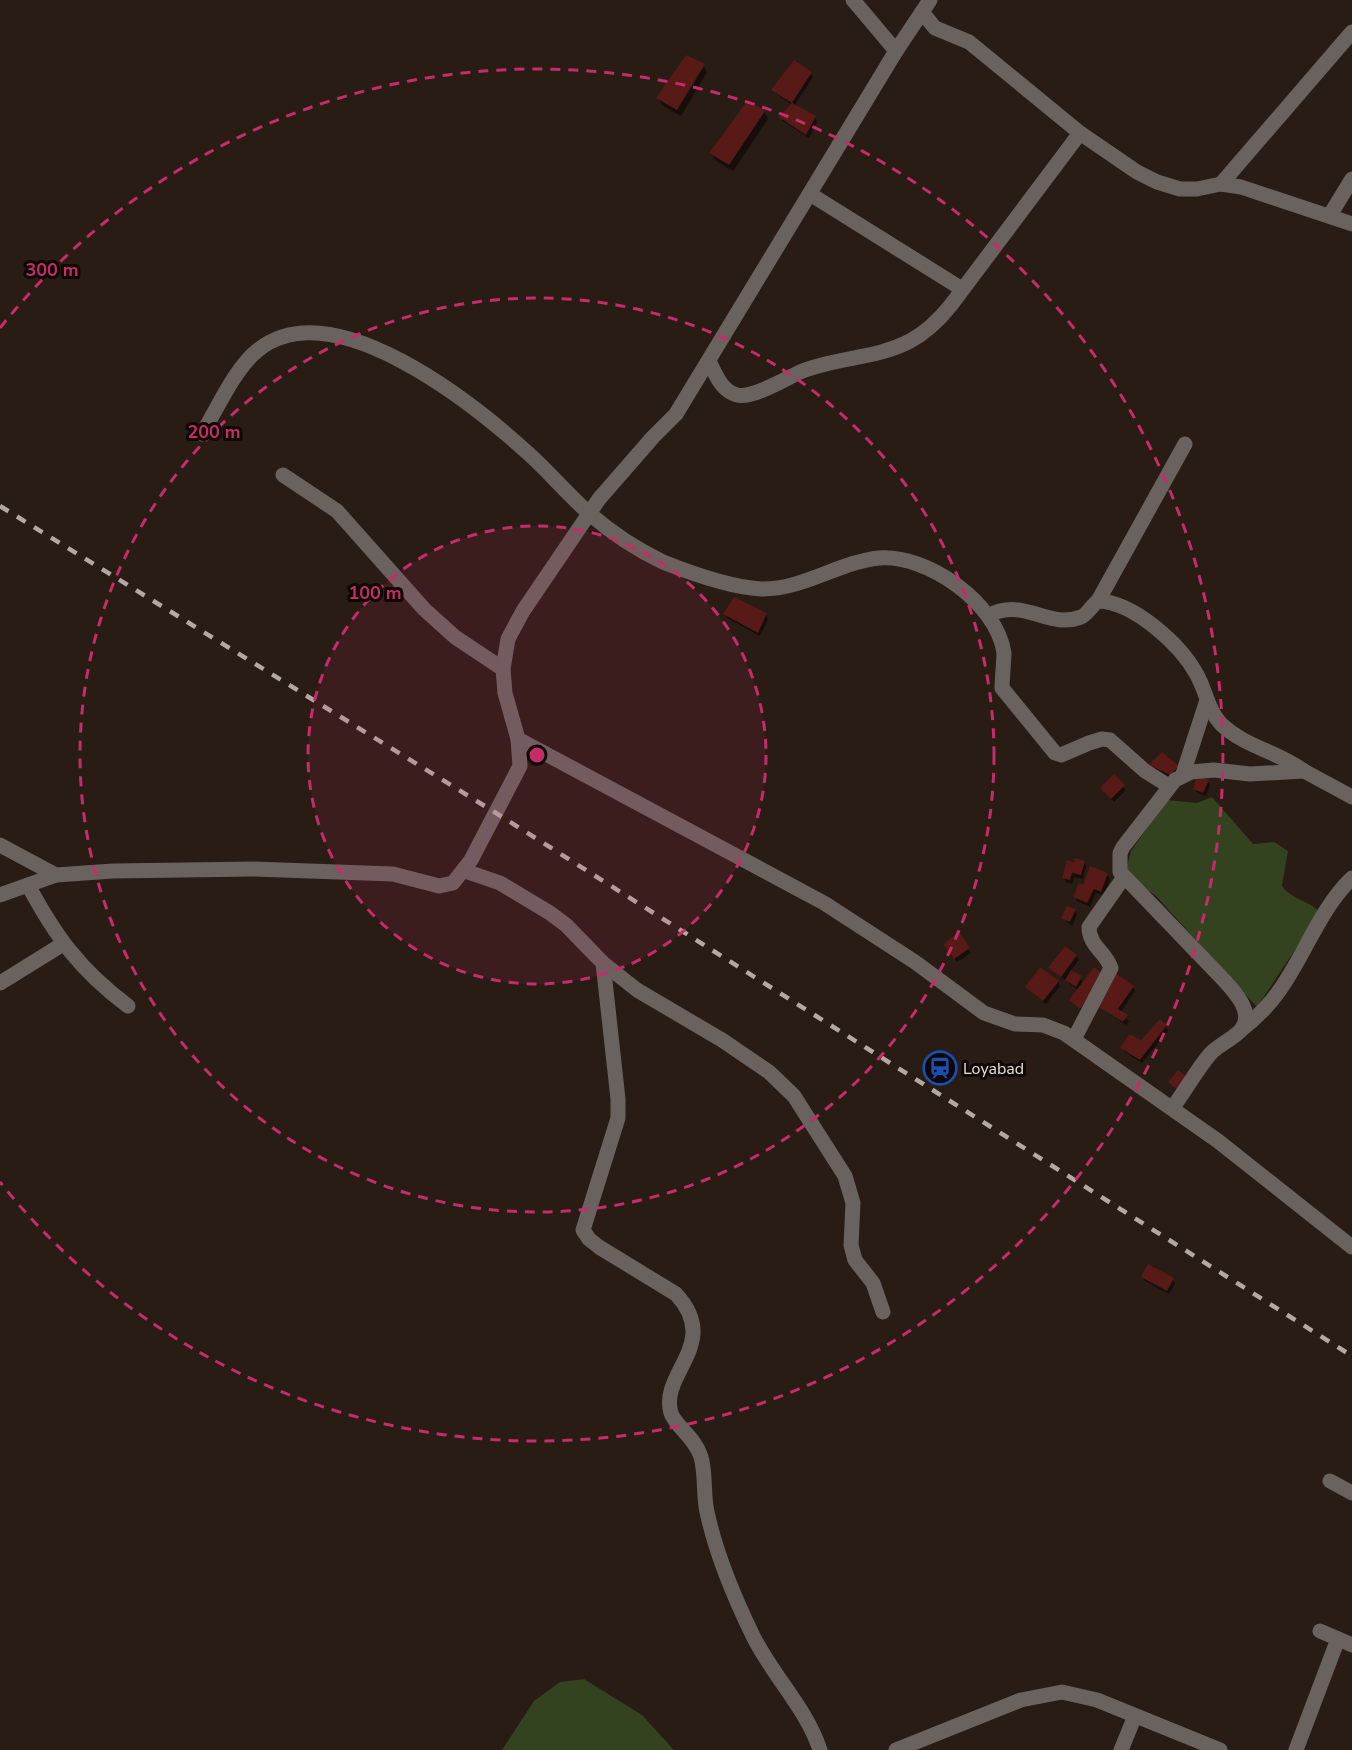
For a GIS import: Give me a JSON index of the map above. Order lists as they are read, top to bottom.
{
  "places": {
    "station": ["Loyabad"]
  },
  "rings": ["300 m", "200 m", "100 m"]
}
